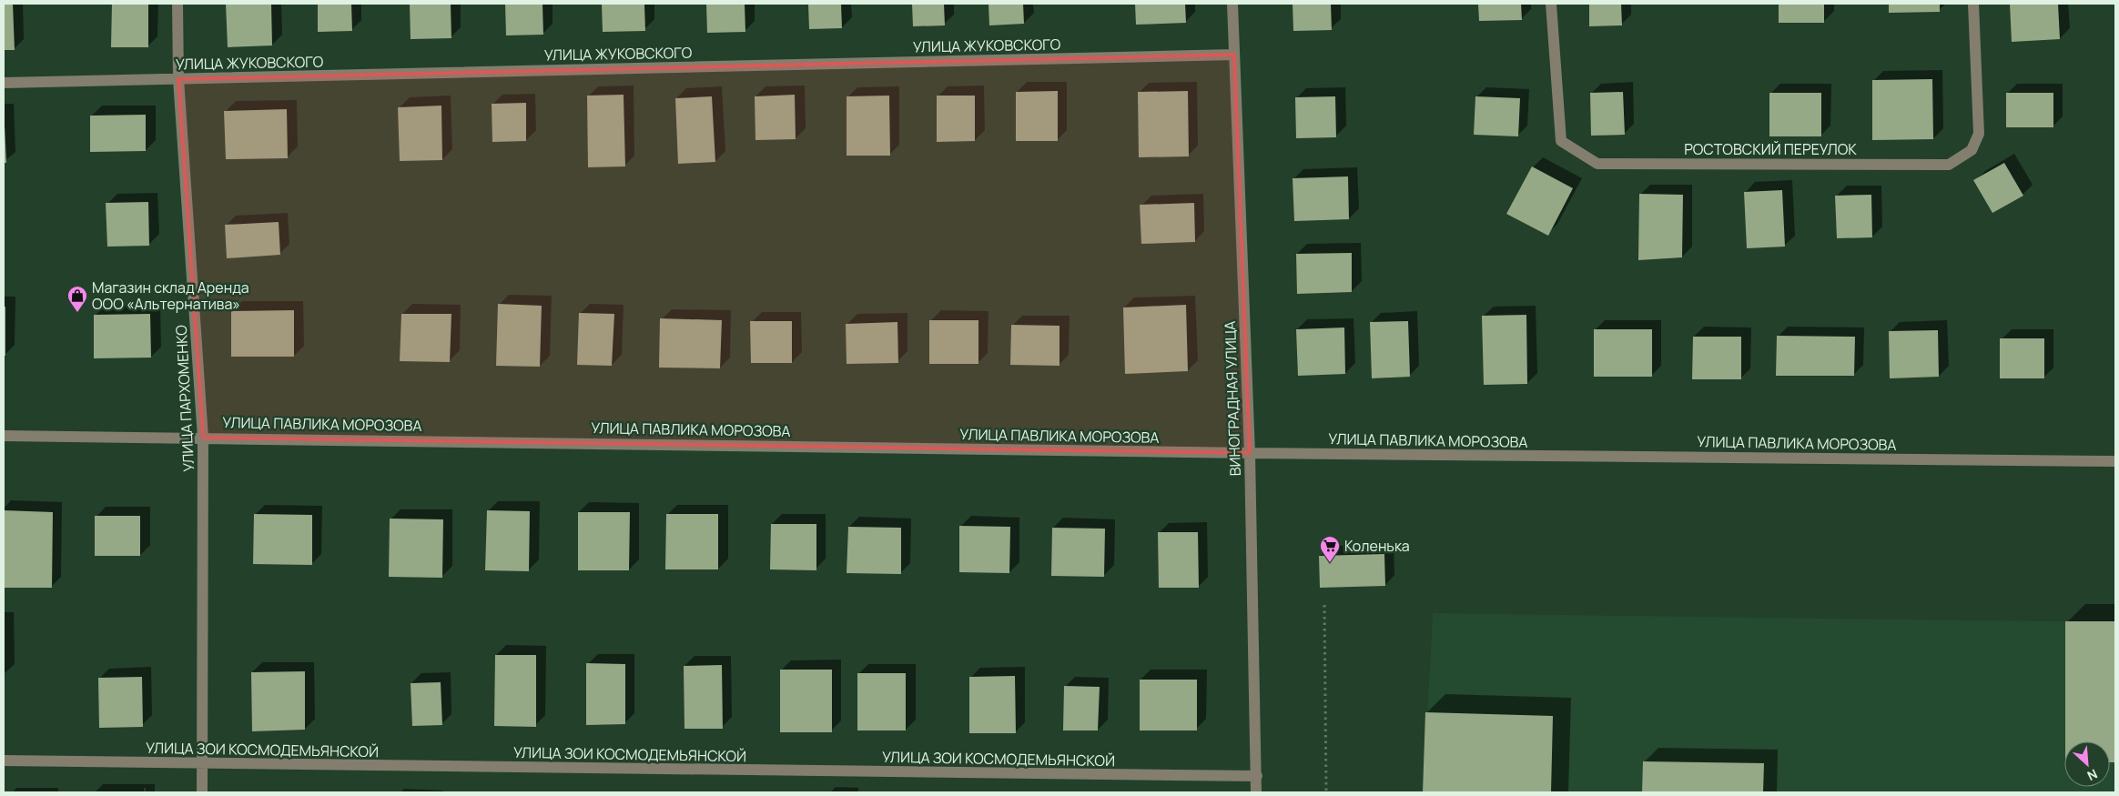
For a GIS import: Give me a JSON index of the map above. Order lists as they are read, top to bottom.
{
  "streets": {
    "street": [
      "УЛИЦА ЖУКОВСКОГО",
      "РОСТОВСКИЙ ПЕРЕУЛОК",
      "УЛИЦА ПАРХОМЕНКО",
      "ВИНОГРАДНАЯ УЛИЦА",
      "УЛИЦА ПАВЛИКА МОРОЗОВА",
      "УЛИЦА ЗОИ КОСМОДЕМЬЯНСКОЙ"
    ]
  },
  "crossings": [
    ["УЛИЦА ЖУКОВСКОГО", "УЛИЦА ПАРХОМЕНКО"],
    ["УЛИЦА ЖУКОВСКОГО", "ВИНОГРАДНАЯ УЛИЦА"],
    ["УЛИЦА ПАРХОМЕНКО", "УЛИЦА ПАВЛИКА МОРОЗОВА"],
    ["УЛИЦА ПАРХОМЕНКО", "УЛИЦА ЗОИ КОСМОДЕМЬЯНСКОЙ"],
    ["ВИНОГРАДНАЯ УЛИЦА", "УЛИЦА ПАВЛИКА МОРОЗОВА"],
    ["ВИНОГРАДНАЯ УЛИЦА", "УЛИЦА ЗОИ КОСМОДЕМЬЯНСКОЙ"]
  ],
  "places": {
    "shop": ["Магазин склад Аренда ООО «Альтернатива»"],
    "supermarket": ["Коленька"]
  },
  "north": "bottom right"
}
